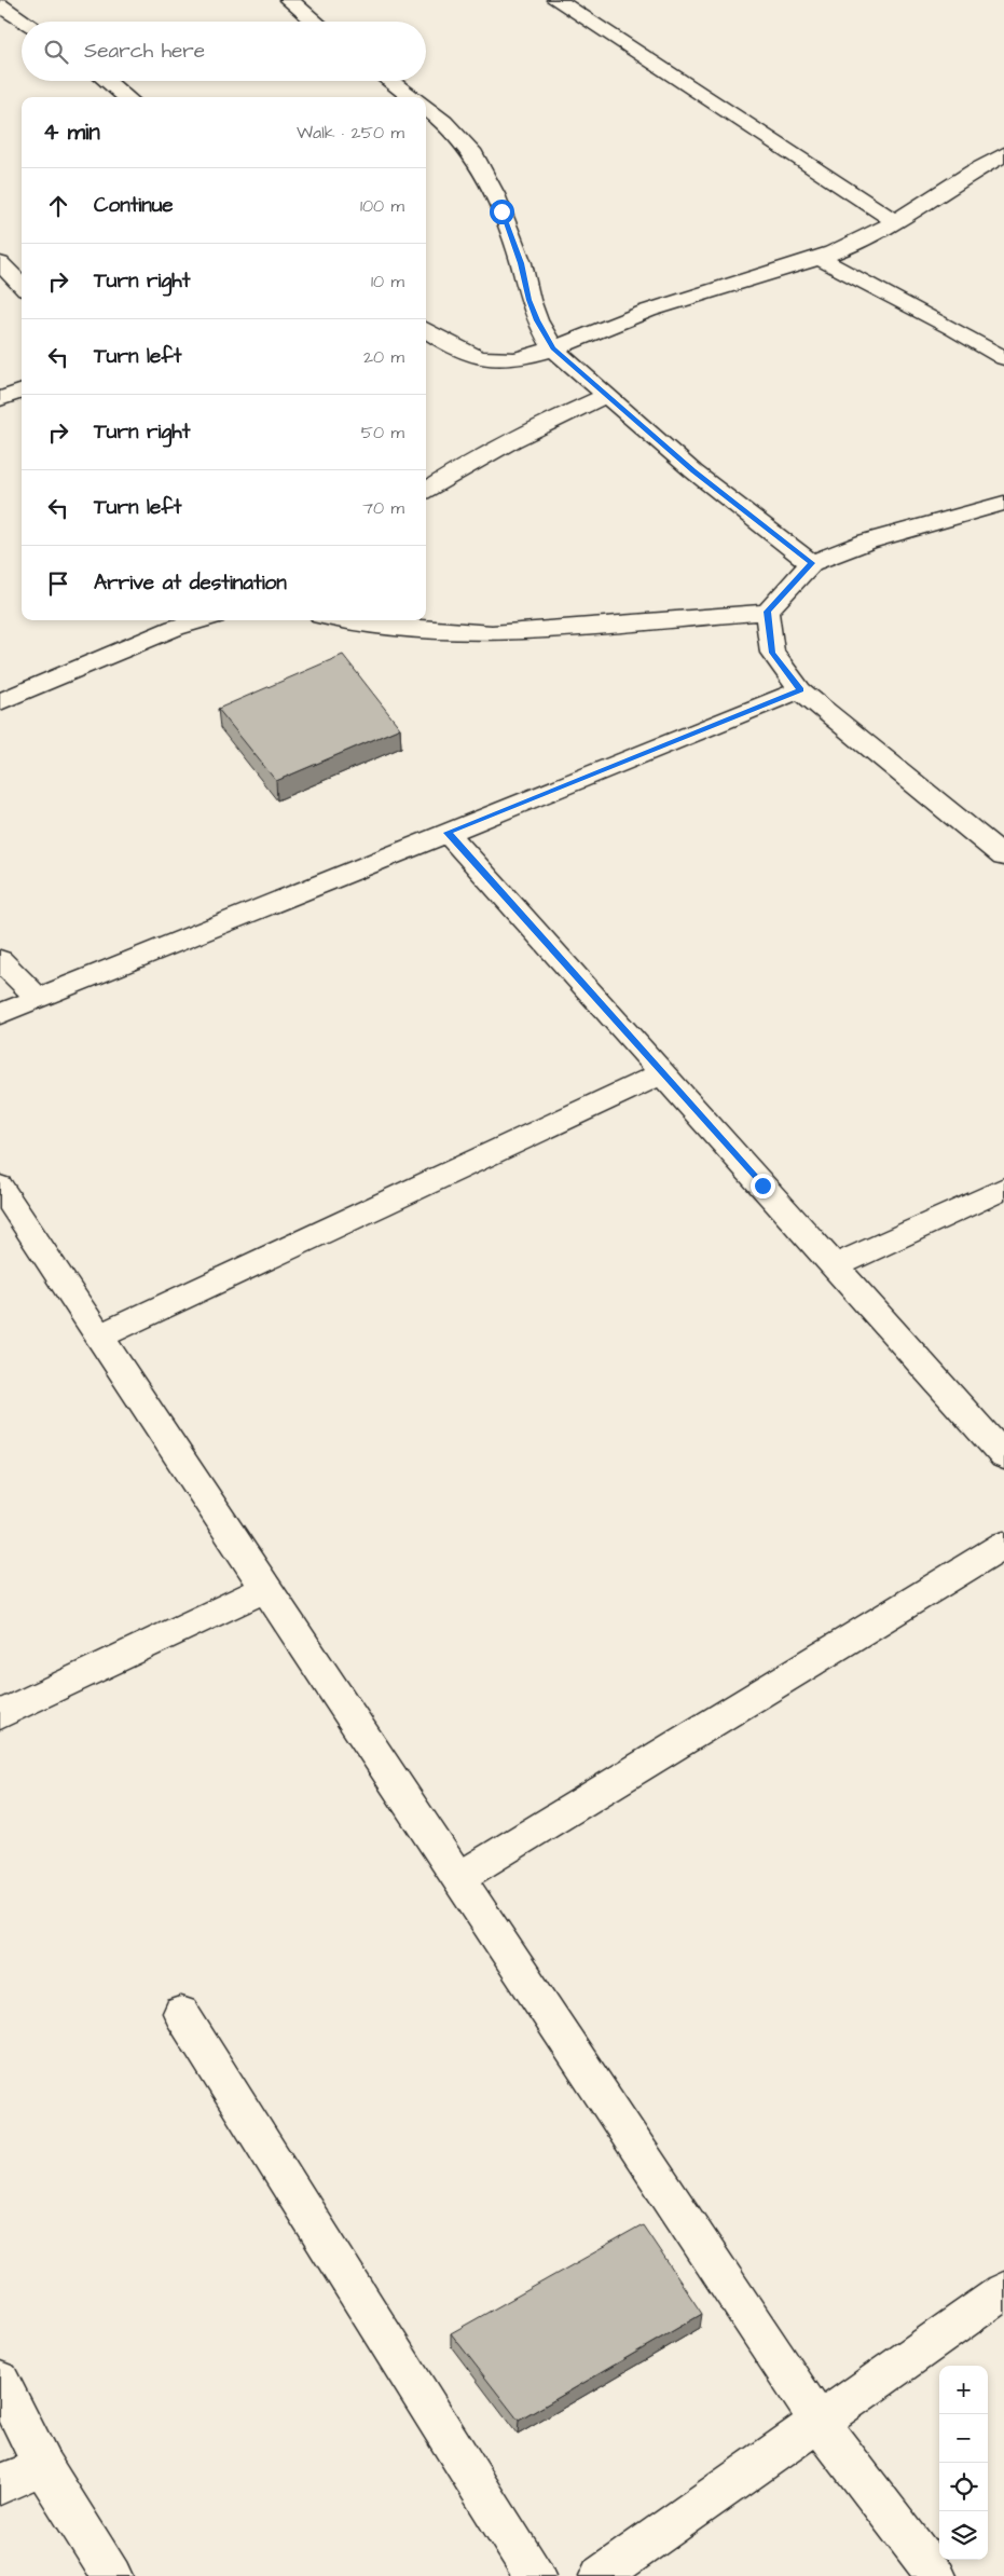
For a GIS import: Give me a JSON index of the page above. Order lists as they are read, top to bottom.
{
  "page": {
    "search": "Search here",
    "heading": ["4 min", "Walk · 250 m"],
    "list": [
      ["Continue", "100 m"],
      ["Turn right", "10 m"],
      ["Turn left", "20 m"],
      ["Turn right", "50 m"],
      ["Turn left", "70 m"],
      "Arrive at destination"
    ],
    "map_buttons": ["+", "−"]
  }
}
